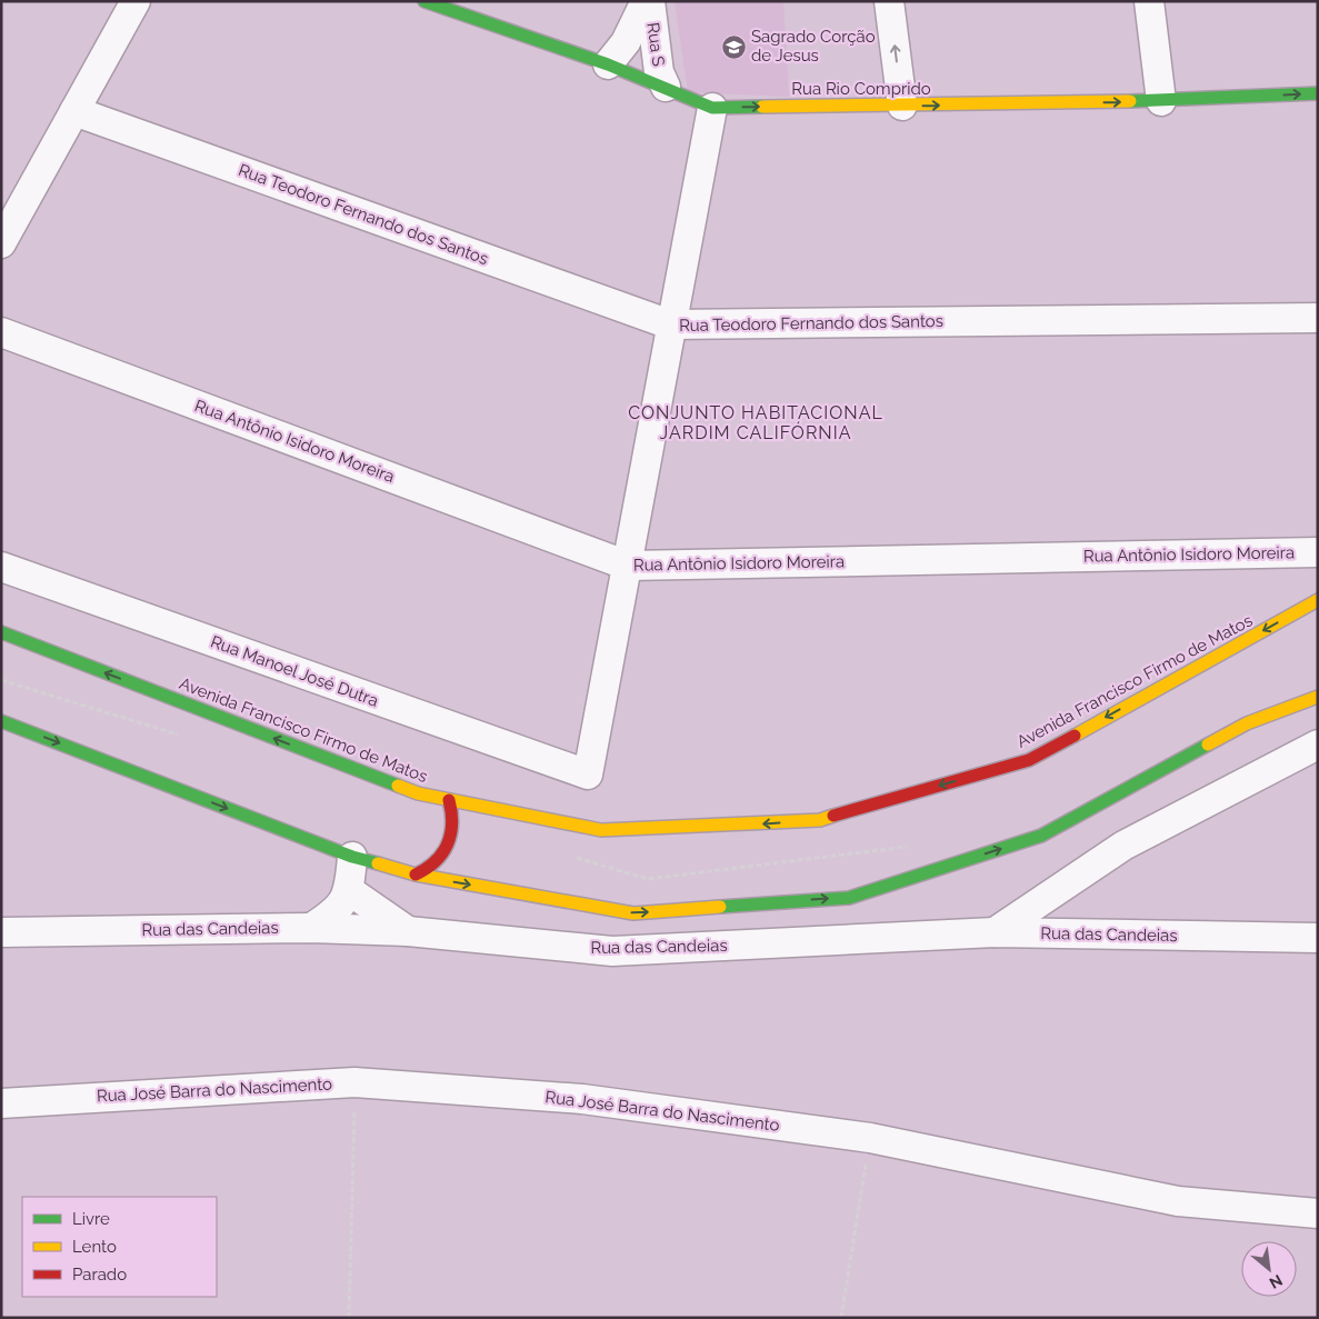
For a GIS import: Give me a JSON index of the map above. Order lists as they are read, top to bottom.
{
  "streets": {
    "street": [
      "Rua S",
      "Rua Rio Comprido",
      "Rua Teodoro Fernando dos Santos",
      "Rua Antônio Isidoro Moreira",
      "Rua Manoel José Dutra",
      "Avenida Francisco Firmo de Matos",
      "Rua das Candeias",
      "Rua José Barra do Nascimento"
    ]
  },
  "crossings": [
    ["Rua S", "Rua Rio Comprido"],
    ["Rua Antônio Isidoro Moreira", "Rua Manoel José Dutra"]
  ],
  "one_way": ["Rua Rio Comprido"],
  "districts": ["CONJUNTO HABITACIONAL JARDIM CALIFÓRNIA"],
  "places": {
    "school or university": ["Sagrado Corção de Jesus"]
  },
  "legend": ["Livre", "Lento", "Parado"],
  "north": "bottom right"
}
